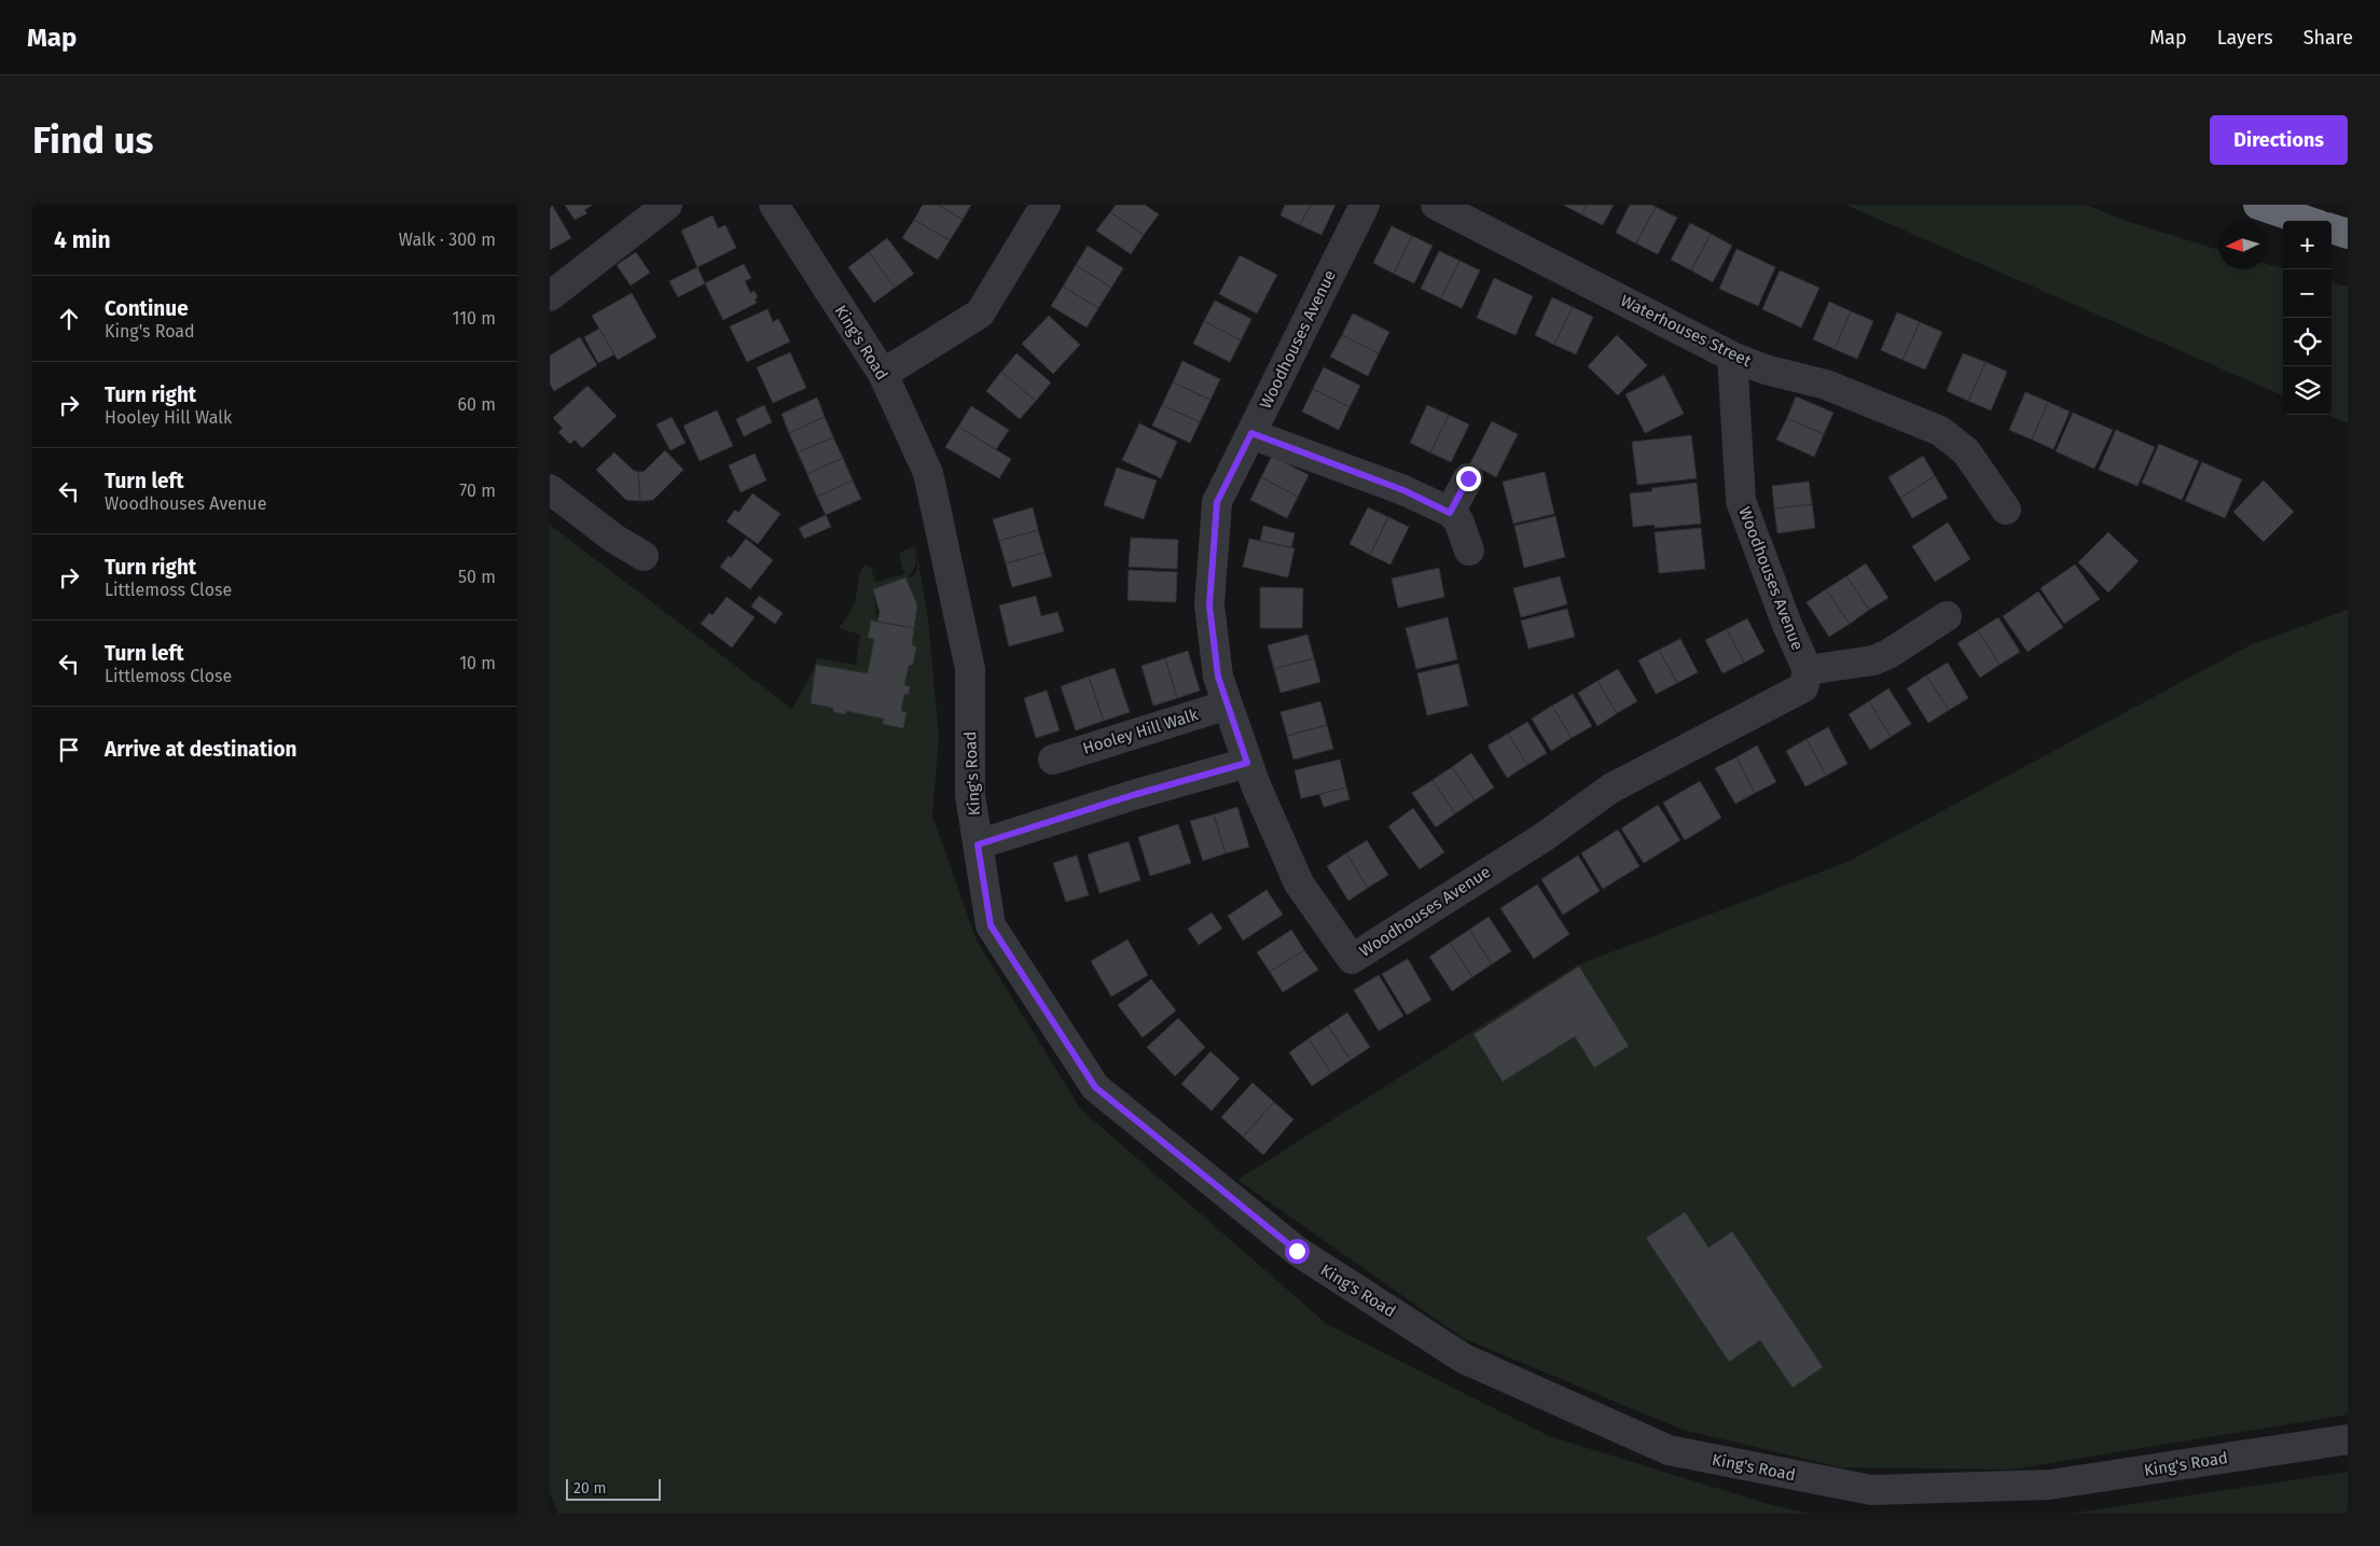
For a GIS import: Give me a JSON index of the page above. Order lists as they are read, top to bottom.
{
  "streets": {
    "street": [
      "Waterhouses Street",
      "Woodhouses Avenue",
      "King's Road",
      "Hooley Hill Walk"
    ]
  },
  "crossings": [
    ["Waterhouses Street", "Woodhouses Avenue"],
    ["Woodhouses Avenue", "Hooley Hill Walk"]
  ],
  "scale_bar": "20 m",
  "north": "left",
  "page": {
    "header": "Map",
    "nav": ["Map", "Layers", "Share"],
    "buttons": "Directions",
    "title": "Find us",
    "heading": ["4 min", "Walk · 300 m"],
    "map_buttons": ["+", "−"],
    "list": [
      ["Continue", "King's Road", "110 m"],
      ["Turn right", "Hooley Hill Walk", "60 m"],
      ["Turn left", "Woodhouses Avenue", "70 m"],
      ["Turn right", "Littlemoss Close", "50 m"],
      ["Turn left", "Littlemoss Close", "10 m"],
      "Arrive at destination"
    ],
    "scale": "20 m"
  }
}
